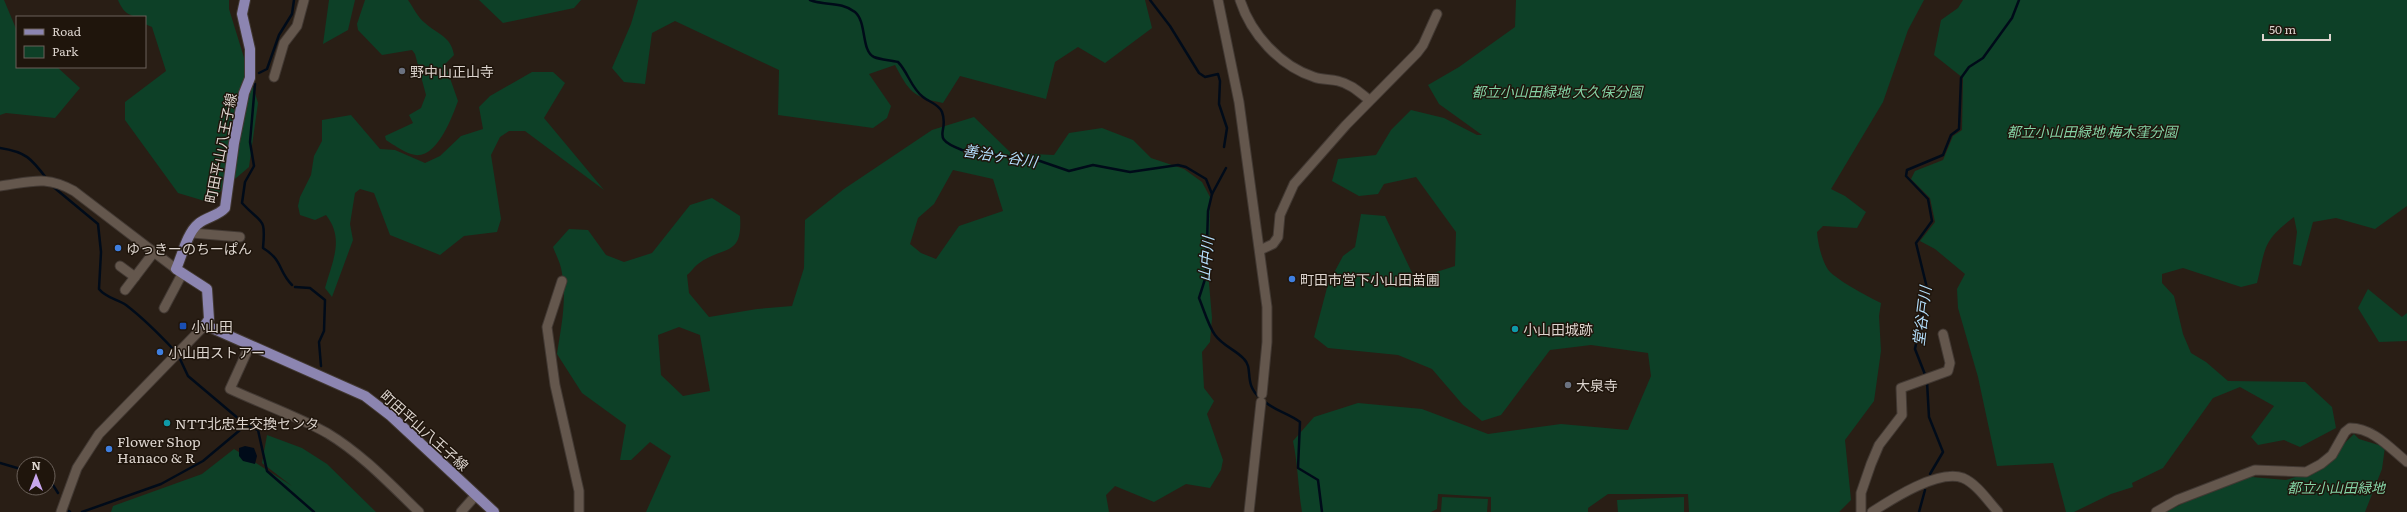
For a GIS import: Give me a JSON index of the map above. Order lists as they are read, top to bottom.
{
  "streets": {
    "main road": ["町田平山八王子線"]
  },
  "water": ["善治ヶ谷川", "山中川", "堂谷戸川"],
  "parks": ["都立小山田緑地 大久保分園", "都立小山田緑地 梅木窪分園", "都立小山田緑地"],
  "places": {
    "other": [
      "野中山正山寺",
      "ゆっきーのちーぱん",
      "町田市営下小山田苗圃",
      "小山田城跡",
      "小山田ストアー",
      "大泉寺",
      "NTT北忠生交換センタ",
      "Flower Shop Hanaco & R"
    ],
    "transit": ["小山田"]
  },
  "legend": ["Road", "Park"],
  "scale_bar": "50 m",
  "north": "top"
}
